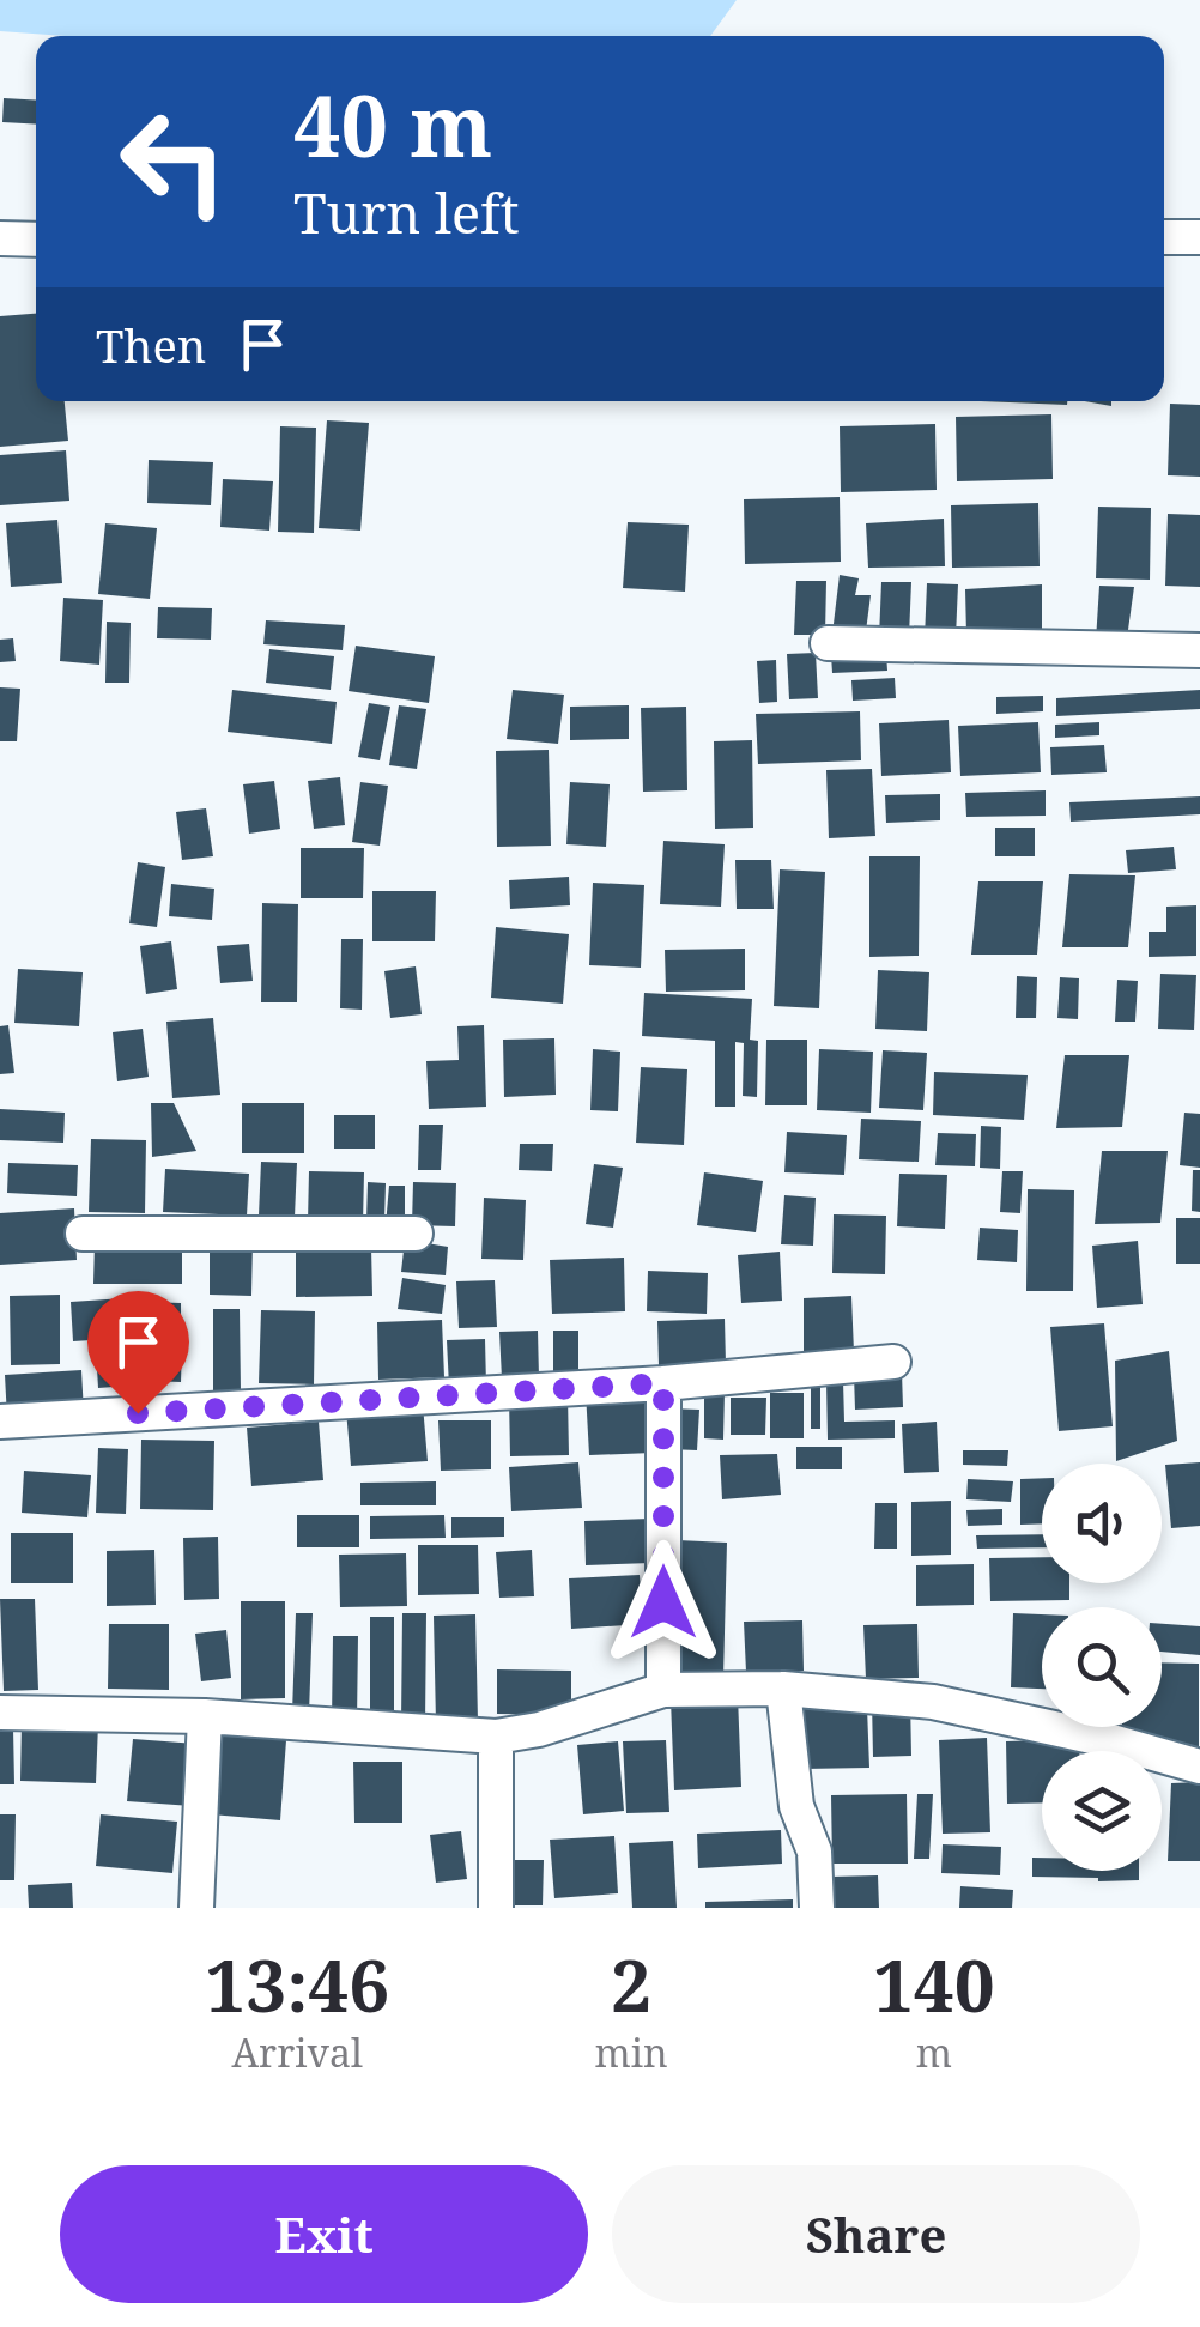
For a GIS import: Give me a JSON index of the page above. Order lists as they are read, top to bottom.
{
  "page": {
    "turn": ["40 m", "Turn left"],
    "then": "Then",
    "eta": [
      "13:46",
      "Arrival",
      "2",
      "min",
      "140",
      "m"
    ],
    "buttons": ["Exit", "Share"]
  }
}
